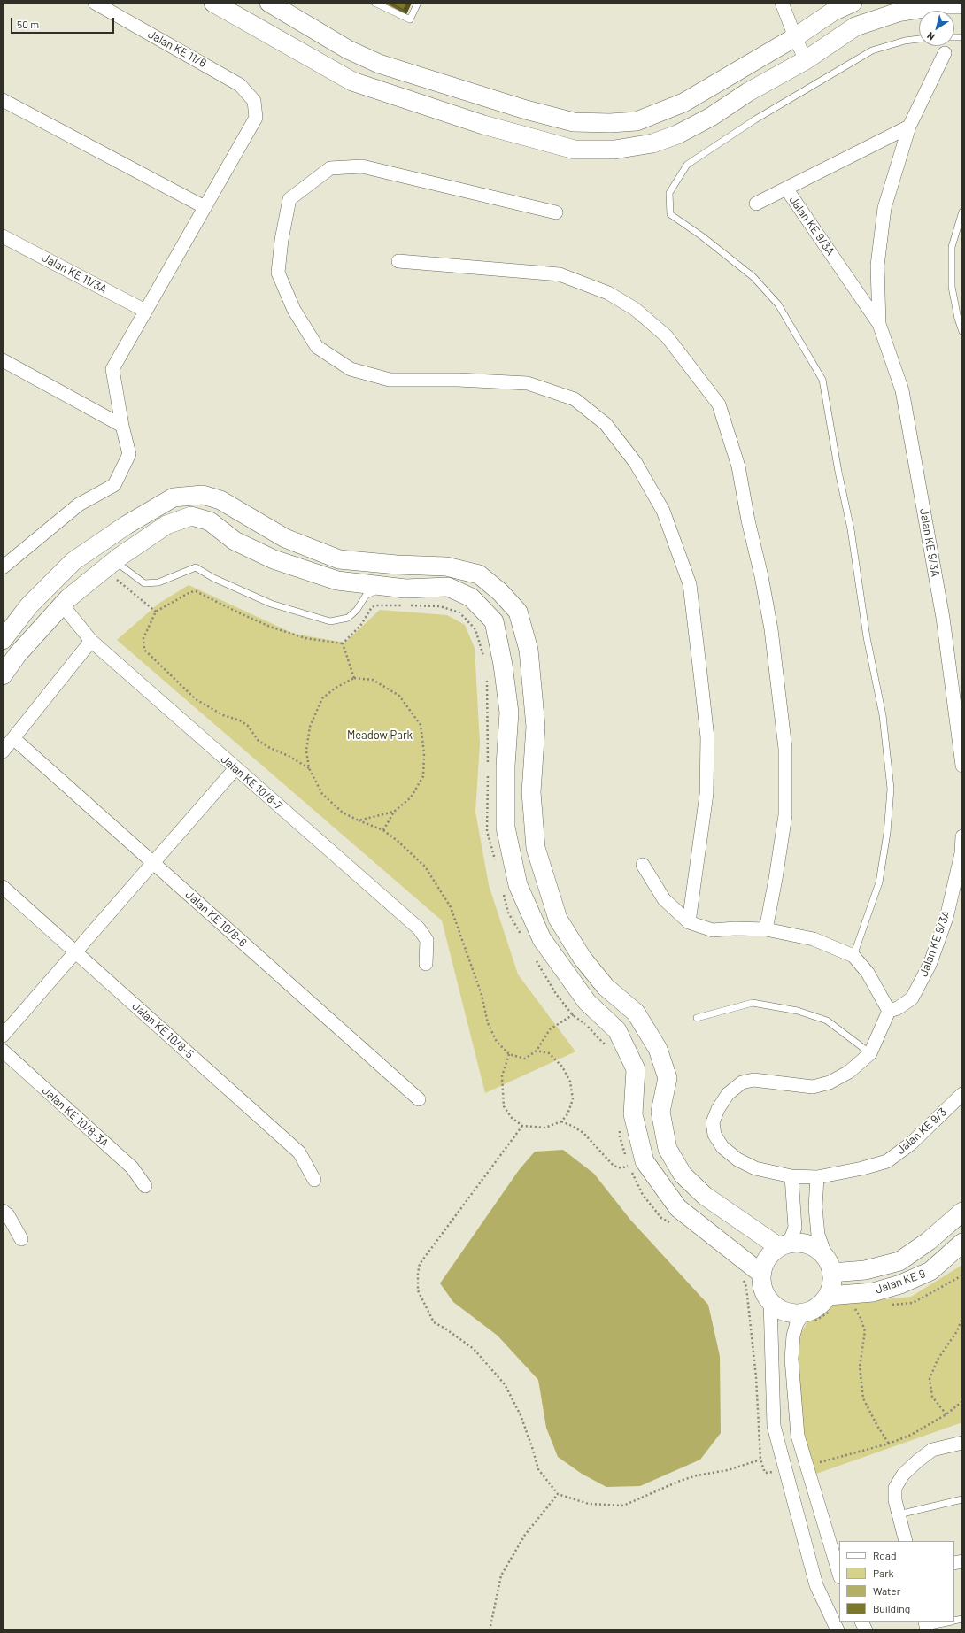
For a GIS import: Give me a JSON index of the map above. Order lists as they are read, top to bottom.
{
  "streets": {
    "street": [
      "Jalan KE 11/6",
      "Jalan KE 9/3A",
      "Jalan KE 11/3A",
      "Jalan KE 10/8-7",
      "Jalan KE 10/8-6",
      "Jalan KE 10/8-5",
      "Jalan KE 10/8-3A",
      "Jalan KE 9/3",
      "Jalan KE 9"
    ]
  },
  "parks": ["Meadow Park"],
  "legend": [
    "Road",
    "Park",
    "Water",
    "Building"
  ],
  "scale_bar": "50 m",
  "north": "bottom left"
}
